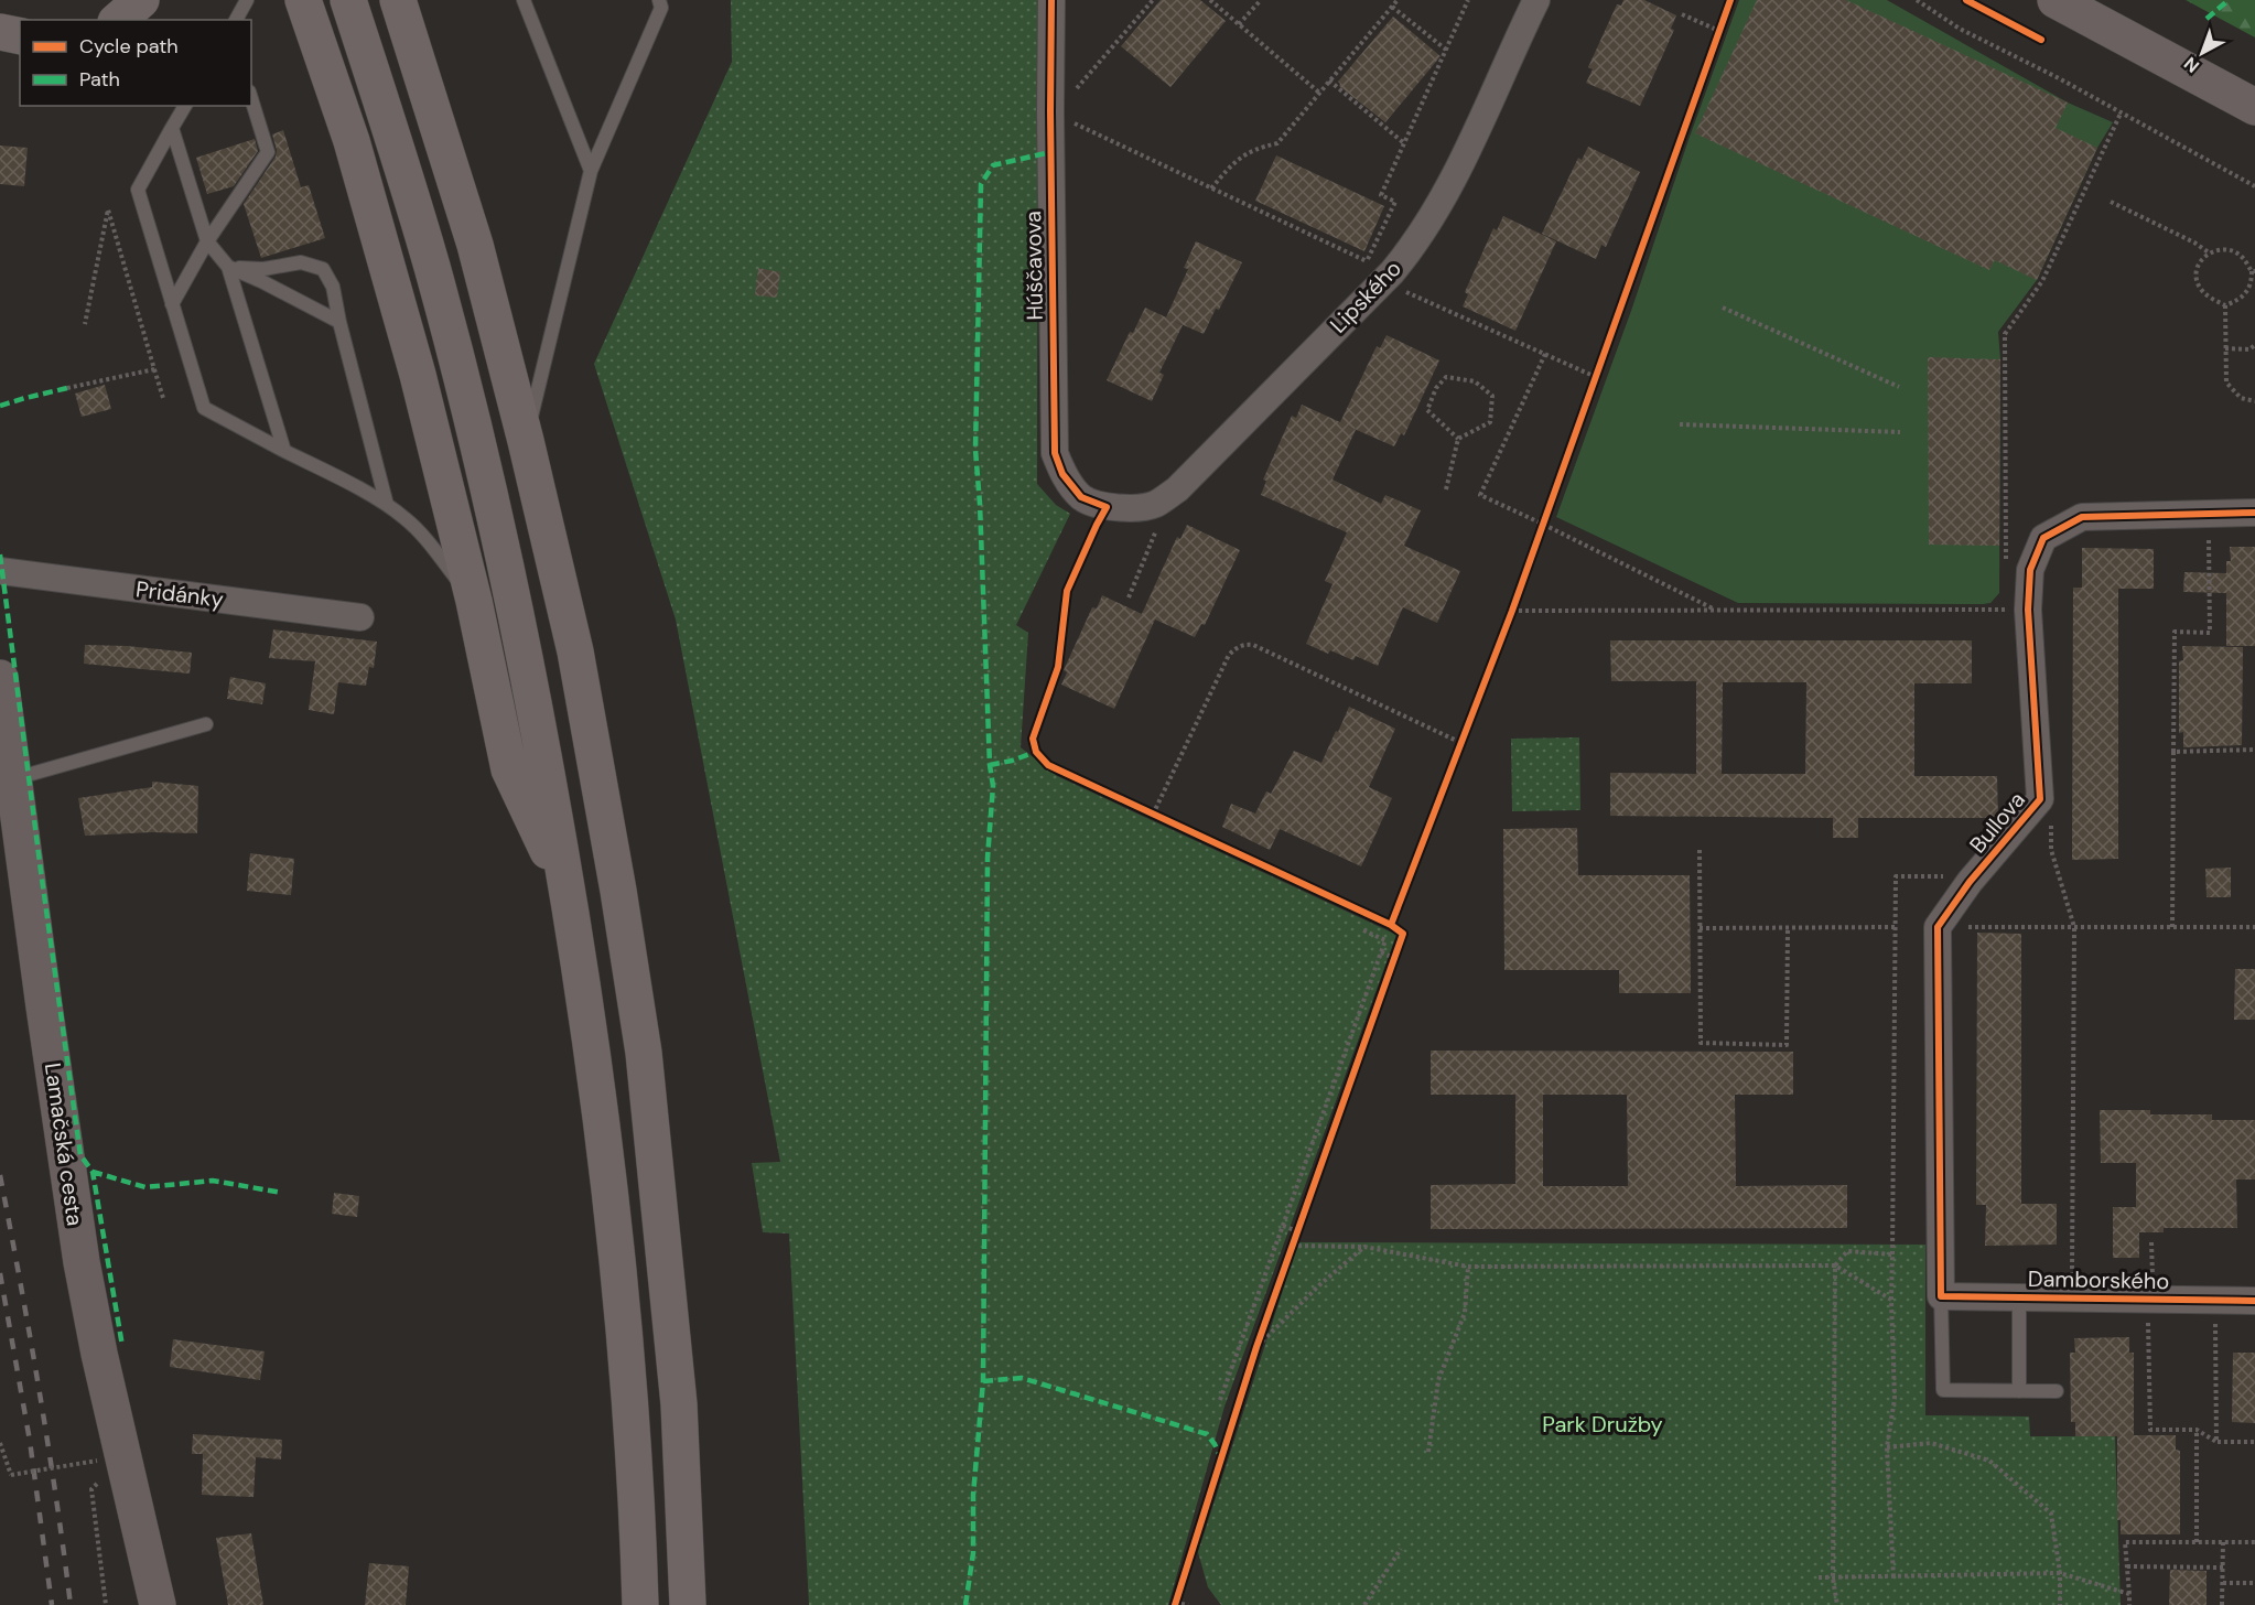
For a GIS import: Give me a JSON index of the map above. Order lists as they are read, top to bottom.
{
  "streets": {
    "main road": ["Lamačská cesta"],
    "street": [
      "Húščavova",
      "Lipského",
      "Pridánky",
      "Bullova",
      "Damborského"
    ]
  },
  "crossings": [
    ["Húščavova", "Lipského"]
  ],
  "parks": ["Park Družby"],
  "legend": ["Cycle path", "Path"],
  "north": "bottom left"
}
